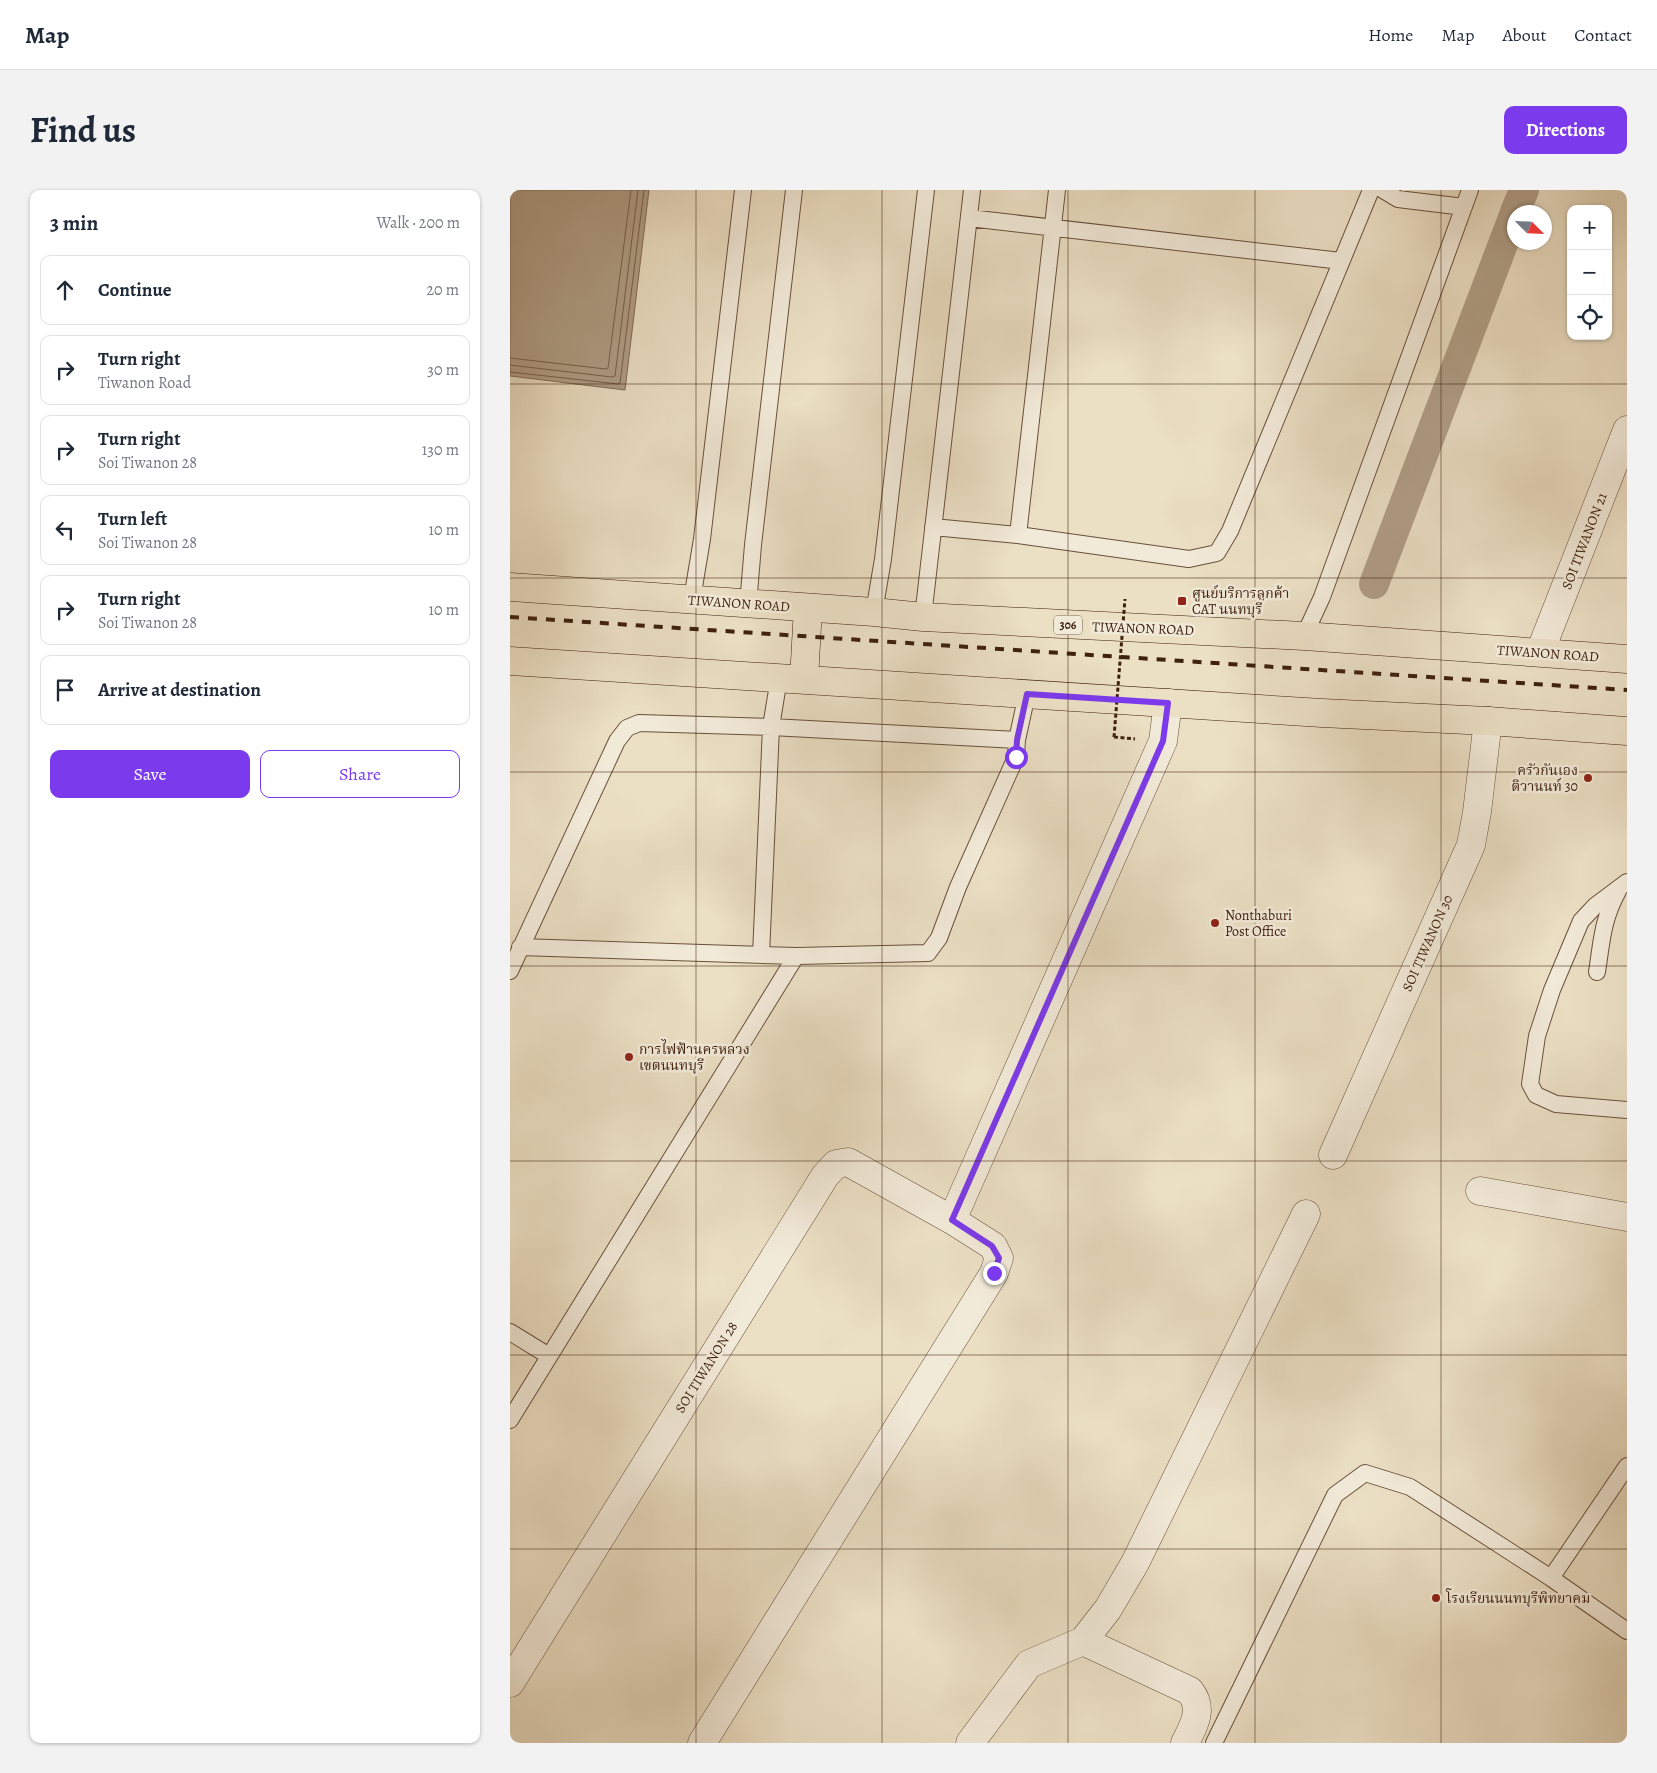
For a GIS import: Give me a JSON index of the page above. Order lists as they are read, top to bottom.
{
  "streets": {
    "main road": ["TIWANON ROAD", "306"],
    "street": ["SOI TIWANON 21", "SOI TIWANON 30", "SOI TIWANON 28"]
  },
  "crossings": [
    ["SOI TIWANON 21", "TIWANON ROAD"]
  ],
  "places": {
    "transit": ["ศูนย์บริการลูกค้า CAT นนทบุรี"],
    "other": [
      "ครัวกันเอง ติวานนท์ 30",
      "Nonthaburi Post Office",
      "การไฟฟ้านครหลวง เขตนนทบุรี",
      "โรงเรียนนนทบุรีพิทยาคม"
    ]
  },
  "north": "bottom right",
  "page": {
    "header": "Map",
    "nav": [
      "Home",
      "Map",
      "About",
      "Contact"
    ],
    "title": "Find us",
    "buttons": [
      "Directions",
      ["Save", "Share"]
    ],
    "heading": ["3 min", "Walk · 200 m"],
    "map_buttons": ["+", "−"],
    "list": [
      ["Continue", "20 m"],
      ["Turn right", "Tiwanon Road", "30 m"],
      ["Turn right", "Soi Tiwanon 28", "130 m"],
      ["Turn left", "Soi Tiwanon 28", "10 m"],
      ["Turn right", "Soi Tiwanon 28", "10 m"],
      "Arrive at destination"
    ]
  }
}
